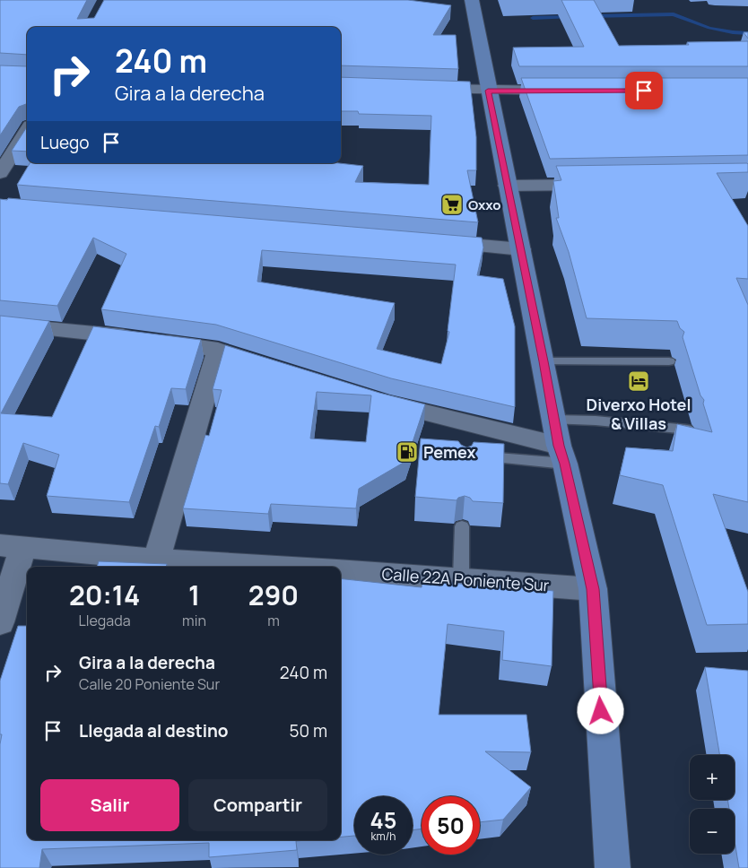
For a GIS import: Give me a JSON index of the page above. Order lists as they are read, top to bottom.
{
  "streets": {
    "street": ["Calle 22A Poniente Sur"]
  },
  "places": {
    "supermarket": ["Oxxo"],
    "hotel": ["Diverxo Hotel & Villas"],
    "fuel station": ["Pemex"]
  },
  "page": {
    "turn": ["240 m", "Gira a la derecha"],
    "then": "Luego",
    "eta": [
      "20:14",
      "Llegada",
      "1",
      "min",
      "290",
      "m"
    ],
    "list": [
      {
        "name": "Gira a la derecha",
        "note": "Calle 20 Poniente Sur",
        "value": "240 m"
      },
      {
        "name": "Llegada al destino",
        "value": "50 m"
      }
    ],
    "map_buttons": ["+", "−"],
    "buttons": ["Salir", "Compartir"],
    "speed": "45 km/h",
    "limit": "50"
  }
}
